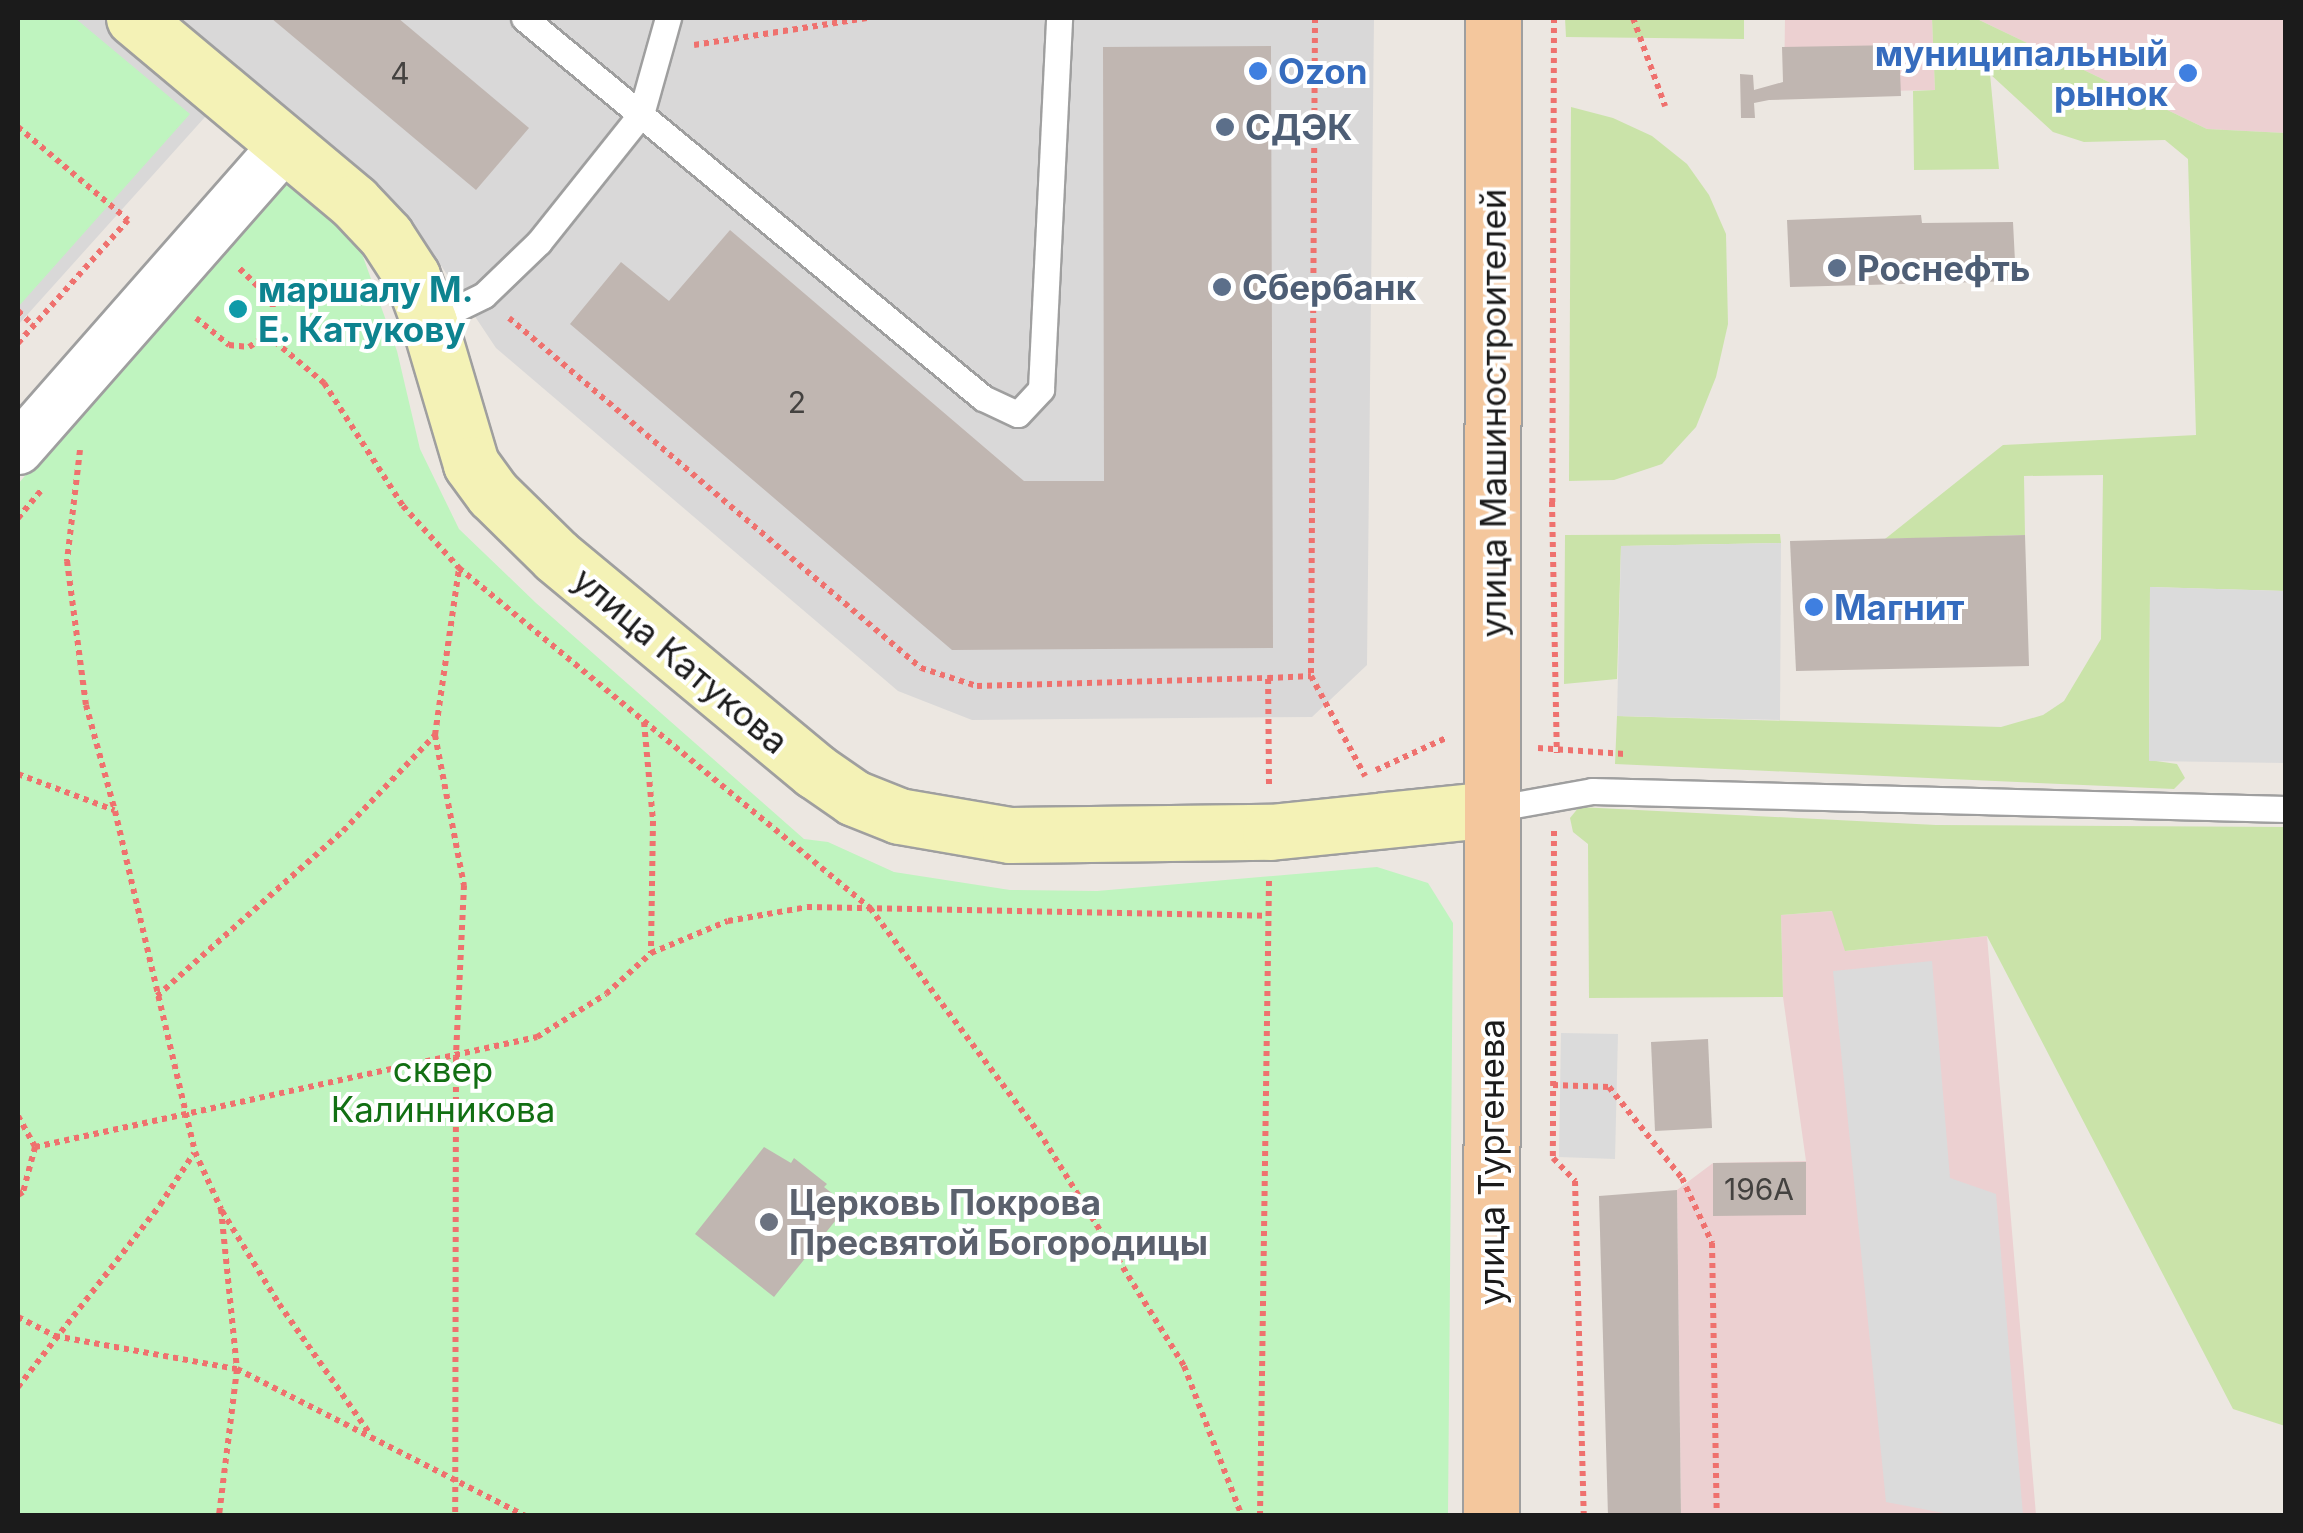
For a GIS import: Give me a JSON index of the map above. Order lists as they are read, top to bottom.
{
  "streets": {
    "main road": ["улица Машиностроителей", "улица Тургенева"],
    "street": ["улица Катукова"]
  },
  "crossings": [
    ["улица Машиностроителей", "улица Катукова"],
    ["улица Машиностроителей", "улица Тургенева"],
    ["улица Катукова", "улица Тургенева"]
  ],
  "parks": ["сквер Калинникова"],
  "places": [
    "Ozon",
    "муниципальный рынок",
    "СДЭК",
    "Роснефть",
    "Сбербанк",
    "маршалу М. Е. Катукову",
    "Магнит",
    "Церковь Покрова Пресвятой Богородицы"
  ],
  "house_numbers": ["4", "2", "196А"]
}
